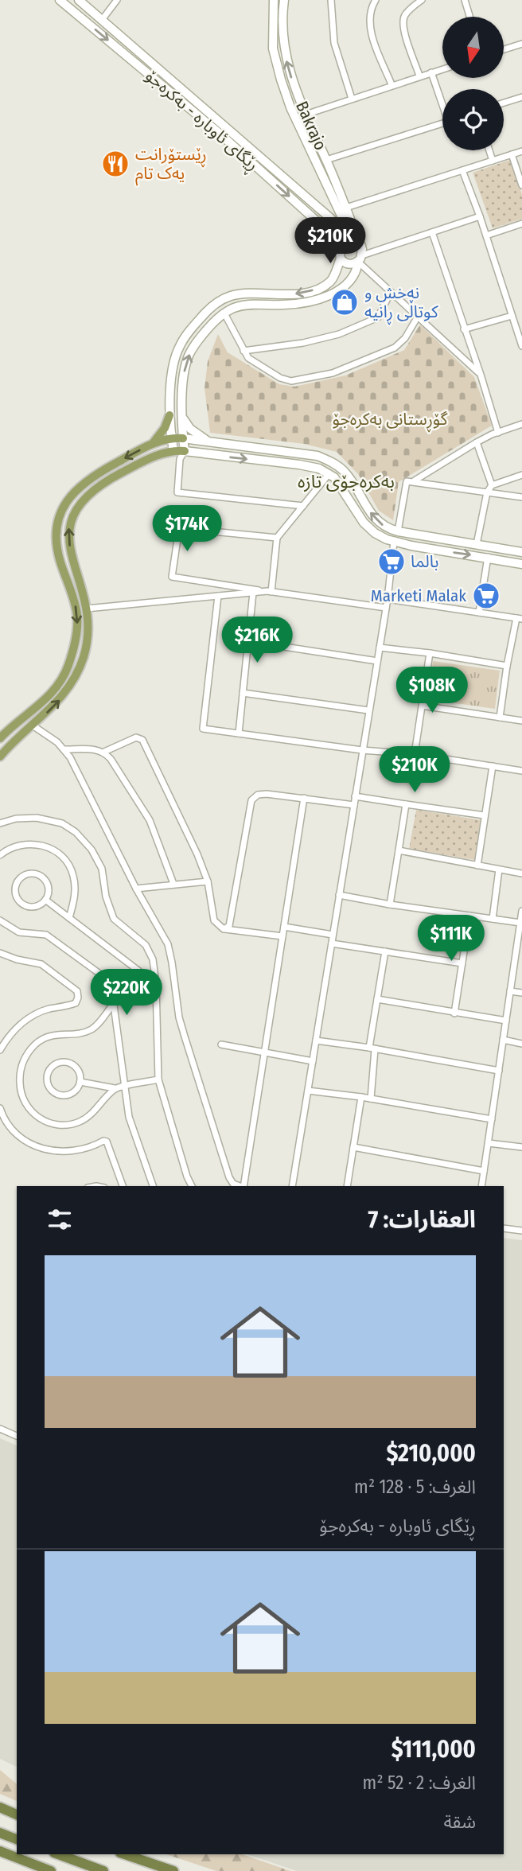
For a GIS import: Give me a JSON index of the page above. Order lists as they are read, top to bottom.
{
  "streets": {
    "main road": ["ڕێگای ئاوبارە - بەکرەجۆ", "Bakrajo"]
  },
  "crossings": [
    ["ڕێگای ئاوبارە - بەکرەجۆ", "Bakrajo"]
  ],
  "districts": ["بەکرەجۆی تازە"],
  "parks": ["گۆڕستانی بەکرەجۆ"],
  "places": {
    "restaurant": ["ڕێستۆرانت یەک تام"],
    "shop": ["نەخش و کوتاڵی ڕانیە"],
    "supermarket": ["بالما", "Marketi Malak"]
  },
  "north": "bottom",
  "page": {
    "price": [
      "$210K",
      "$174K",
      "$216K",
      "$108K",
      "$210K",
      "$111K",
      "$220K"
    ],
    "heading": "العقارات: 7",
    "list": [
      {
        "name": "$210,000",
        "note": "الغرف: 5 · 128 m² · ڕێگای ئاوبارە - بەکرەجۆ"
      },
      {
        "name": "$111,000",
        "note": "الغرف: 2 · 52 m² · شقة"
      }
    ]
  }
}
